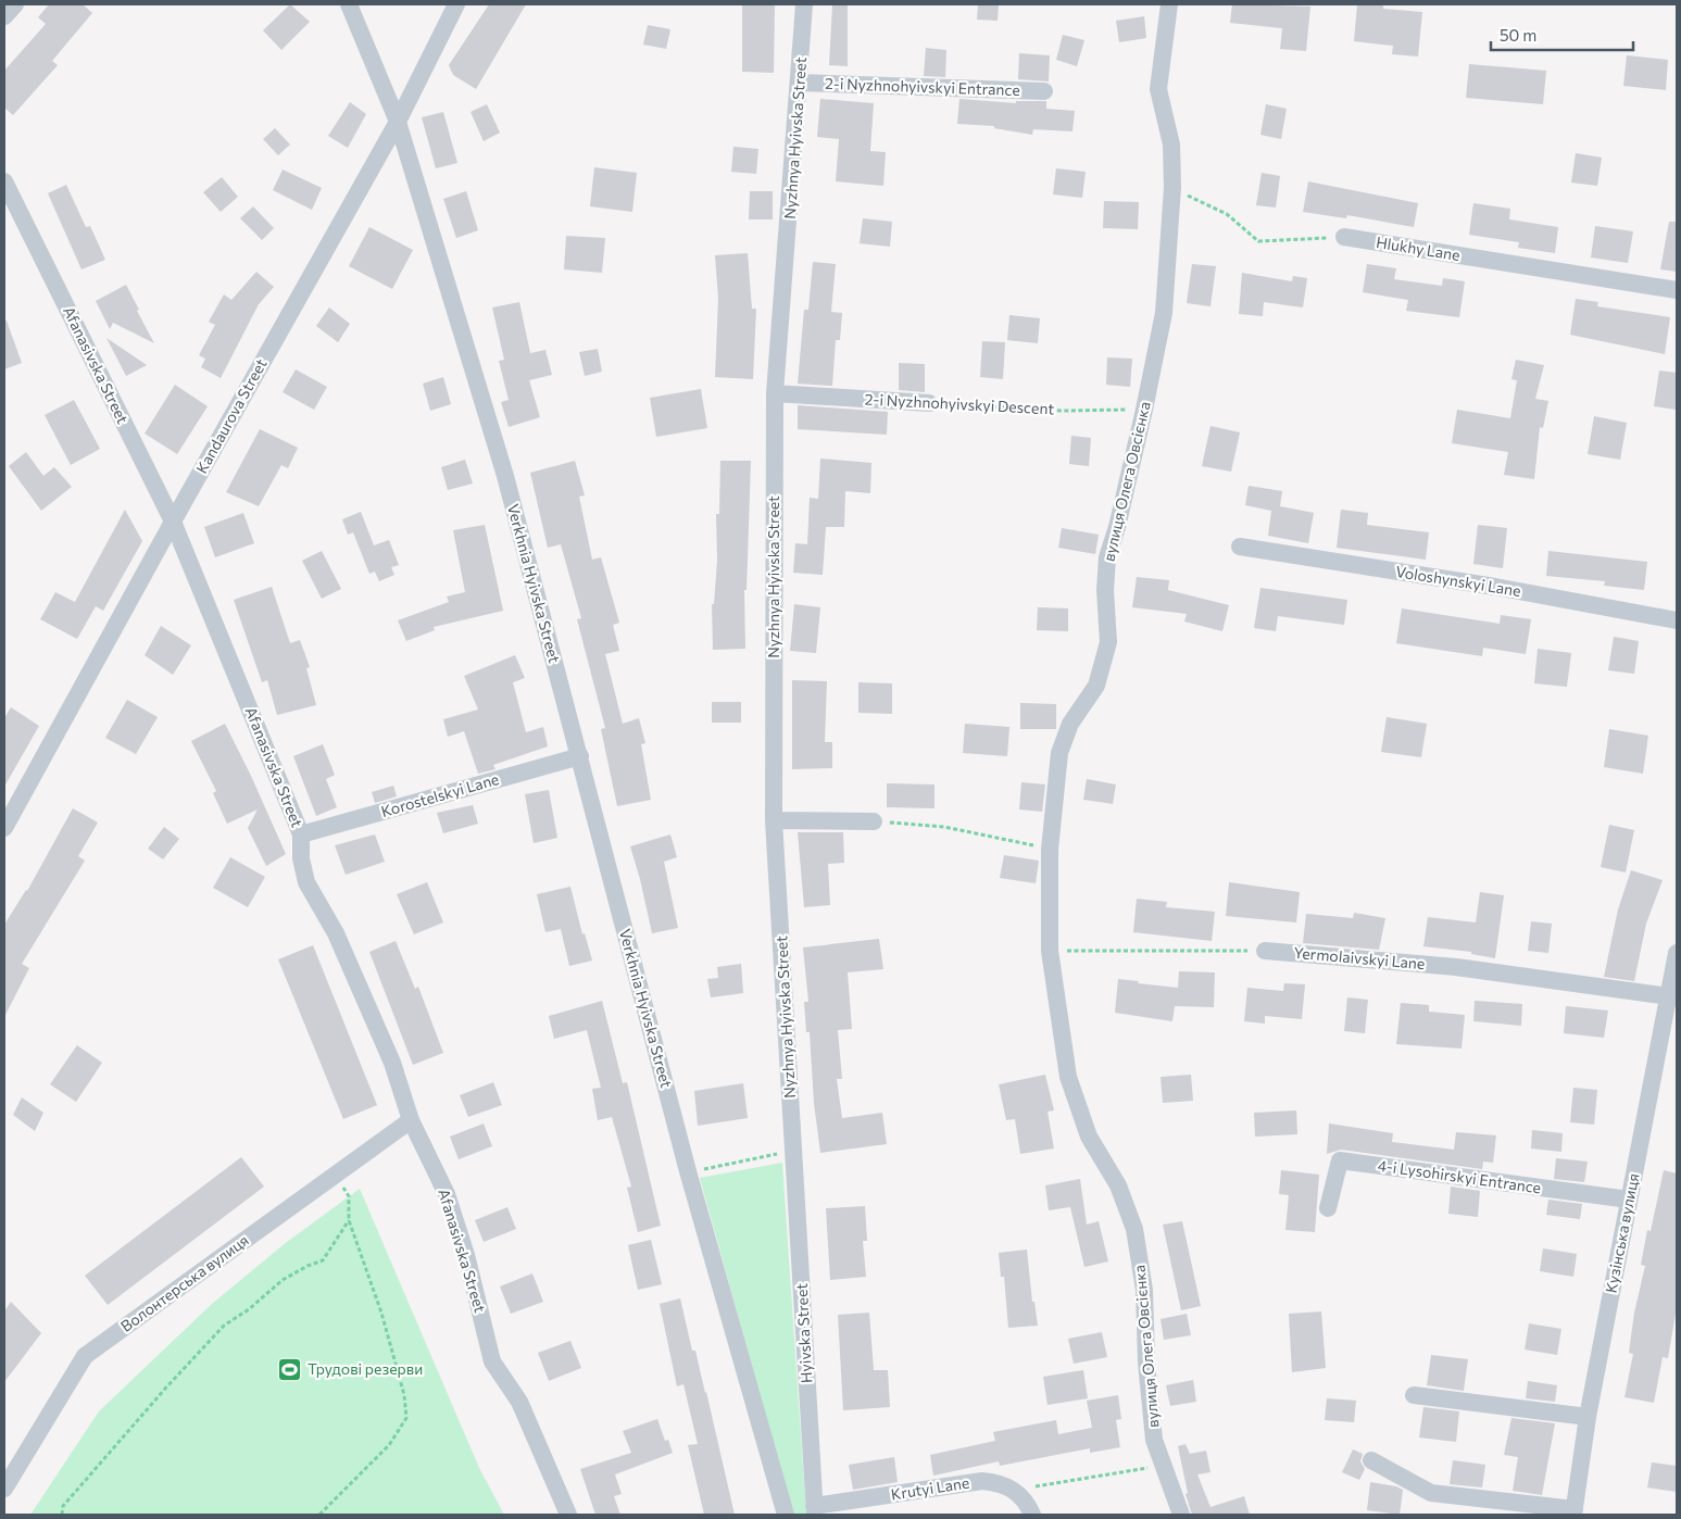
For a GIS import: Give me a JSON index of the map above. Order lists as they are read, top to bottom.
{
  "streets": {
    "street": [
      "2-i Nyzhnohyivskyi Entrance",
      "Nyzhnya Hyivska Street",
      "Hlukhy Lane",
      "Afanasivska Street",
      "2-i Nyzhnohyivskyi Descent",
      "Kandaurova Street",
      "вулиця Олега Овсієнка",
      "Voloshynskyi Lane",
      "Verkhnia Hyivska Street",
      "Korostelskyi Lane",
      "Yermolaivskyi Lane",
      "4-i Lysohirskyi Entrance",
      "Кузінська вулиця",
      "Волонтерська вулиця",
      "Hyivska Street",
      "Krutyi Lane"
    ]
  },
  "crossings": [
    ["2-i Nyzhnohyivskyi Entrance", "Nyzhnya Hyivska Street"],
    ["Nyzhnya Hyivska Street", "2-i Nyzhnohyivskyi Descent"],
    ["Nyzhnya Hyivska Street", "Hyivska Street"],
    ["Afanasivska Street", "Kandaurova Street"],
    ["Afanasivska Street", "Korostelskyi Lane"],
    ["Afanasivska Street", "Волонтерська вулиця"],
    ["2-i Nyzhnohyivskyi Descent", "вулиця Олега Овсієнка"],
    ["Kandaurova Street", "Verkhnia Hyivska Street"],
    ["Verkhnia Hyivska Street", "Korostelskyi Lane"],
    ["Yermolaivskyi Lane", "Кузінська вулиця"],
    ["4-i Lysohirskyi Entrance", "Кузінська вулиця"],
    ["Hyivska Street", "Krutyi Lane"]
  ],
  "places": {
    "sports": ["Трудові резерви"]
  },
  "scale_bar": "50 m"
}
